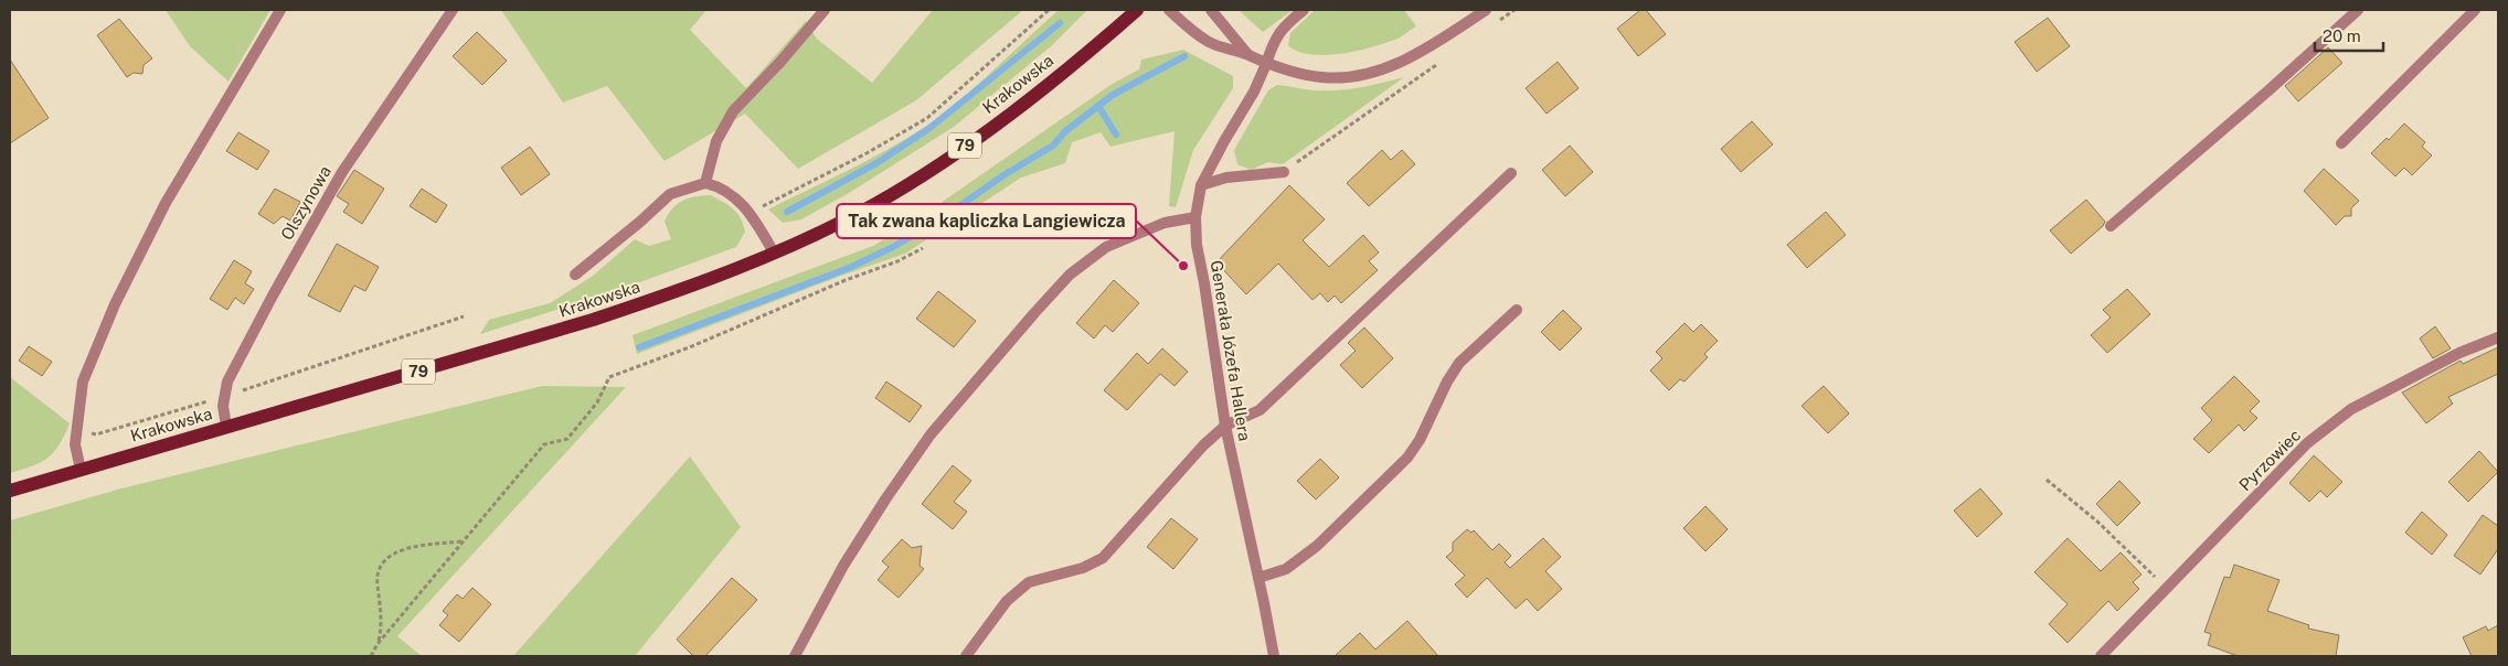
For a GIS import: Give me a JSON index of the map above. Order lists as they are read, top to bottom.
{
  "streets": {
    "main road": ["Krakowska", "79"],
    "street": ["Olszynowa", "Generała Józefa Hallera", "Pyrzowiec"]
  },
  "crossings": [
    ["Krakowska", "Olszynowa"]
  ],
  "places": ["Tak zwana kapliczka Langiewicza"],
  "scale_bar": "20 m"
}
